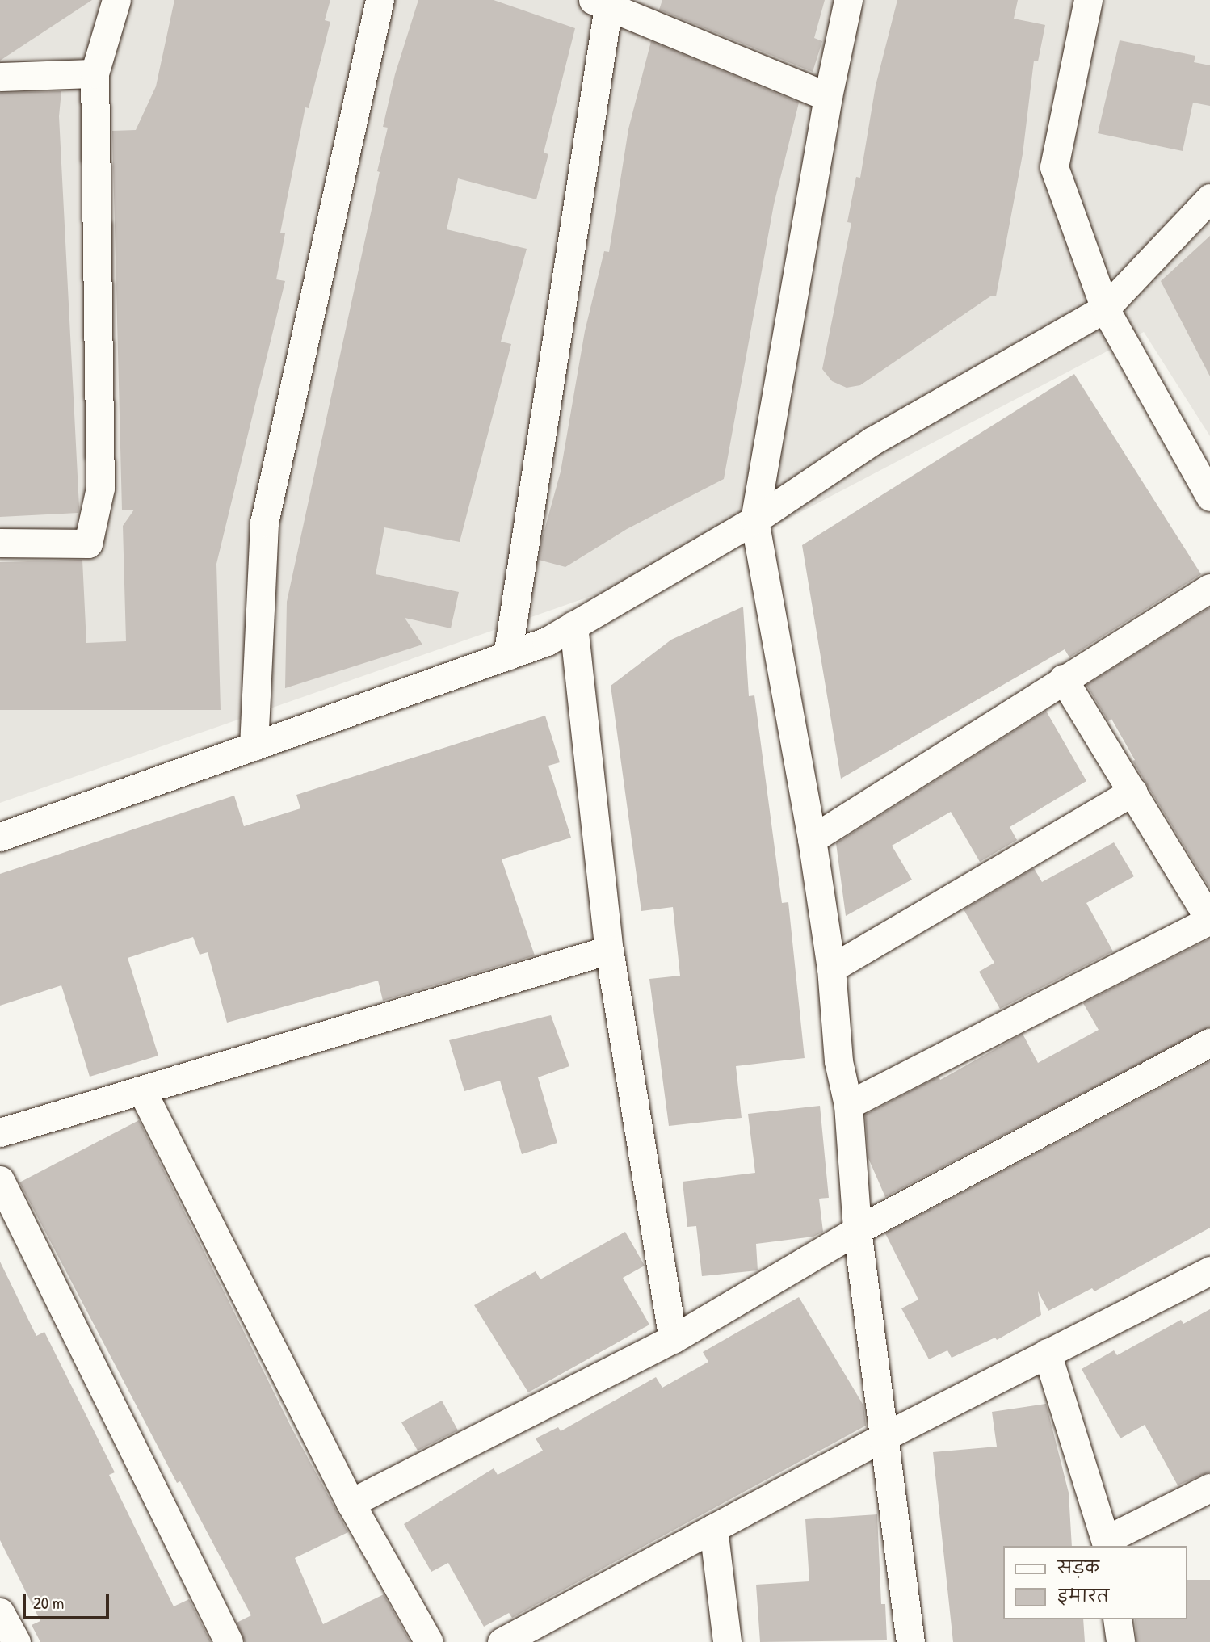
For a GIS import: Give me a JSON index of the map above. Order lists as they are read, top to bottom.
{
  "legend": ["सड़क", "इमारत"],
  "scale_bar": "20 m"
}
